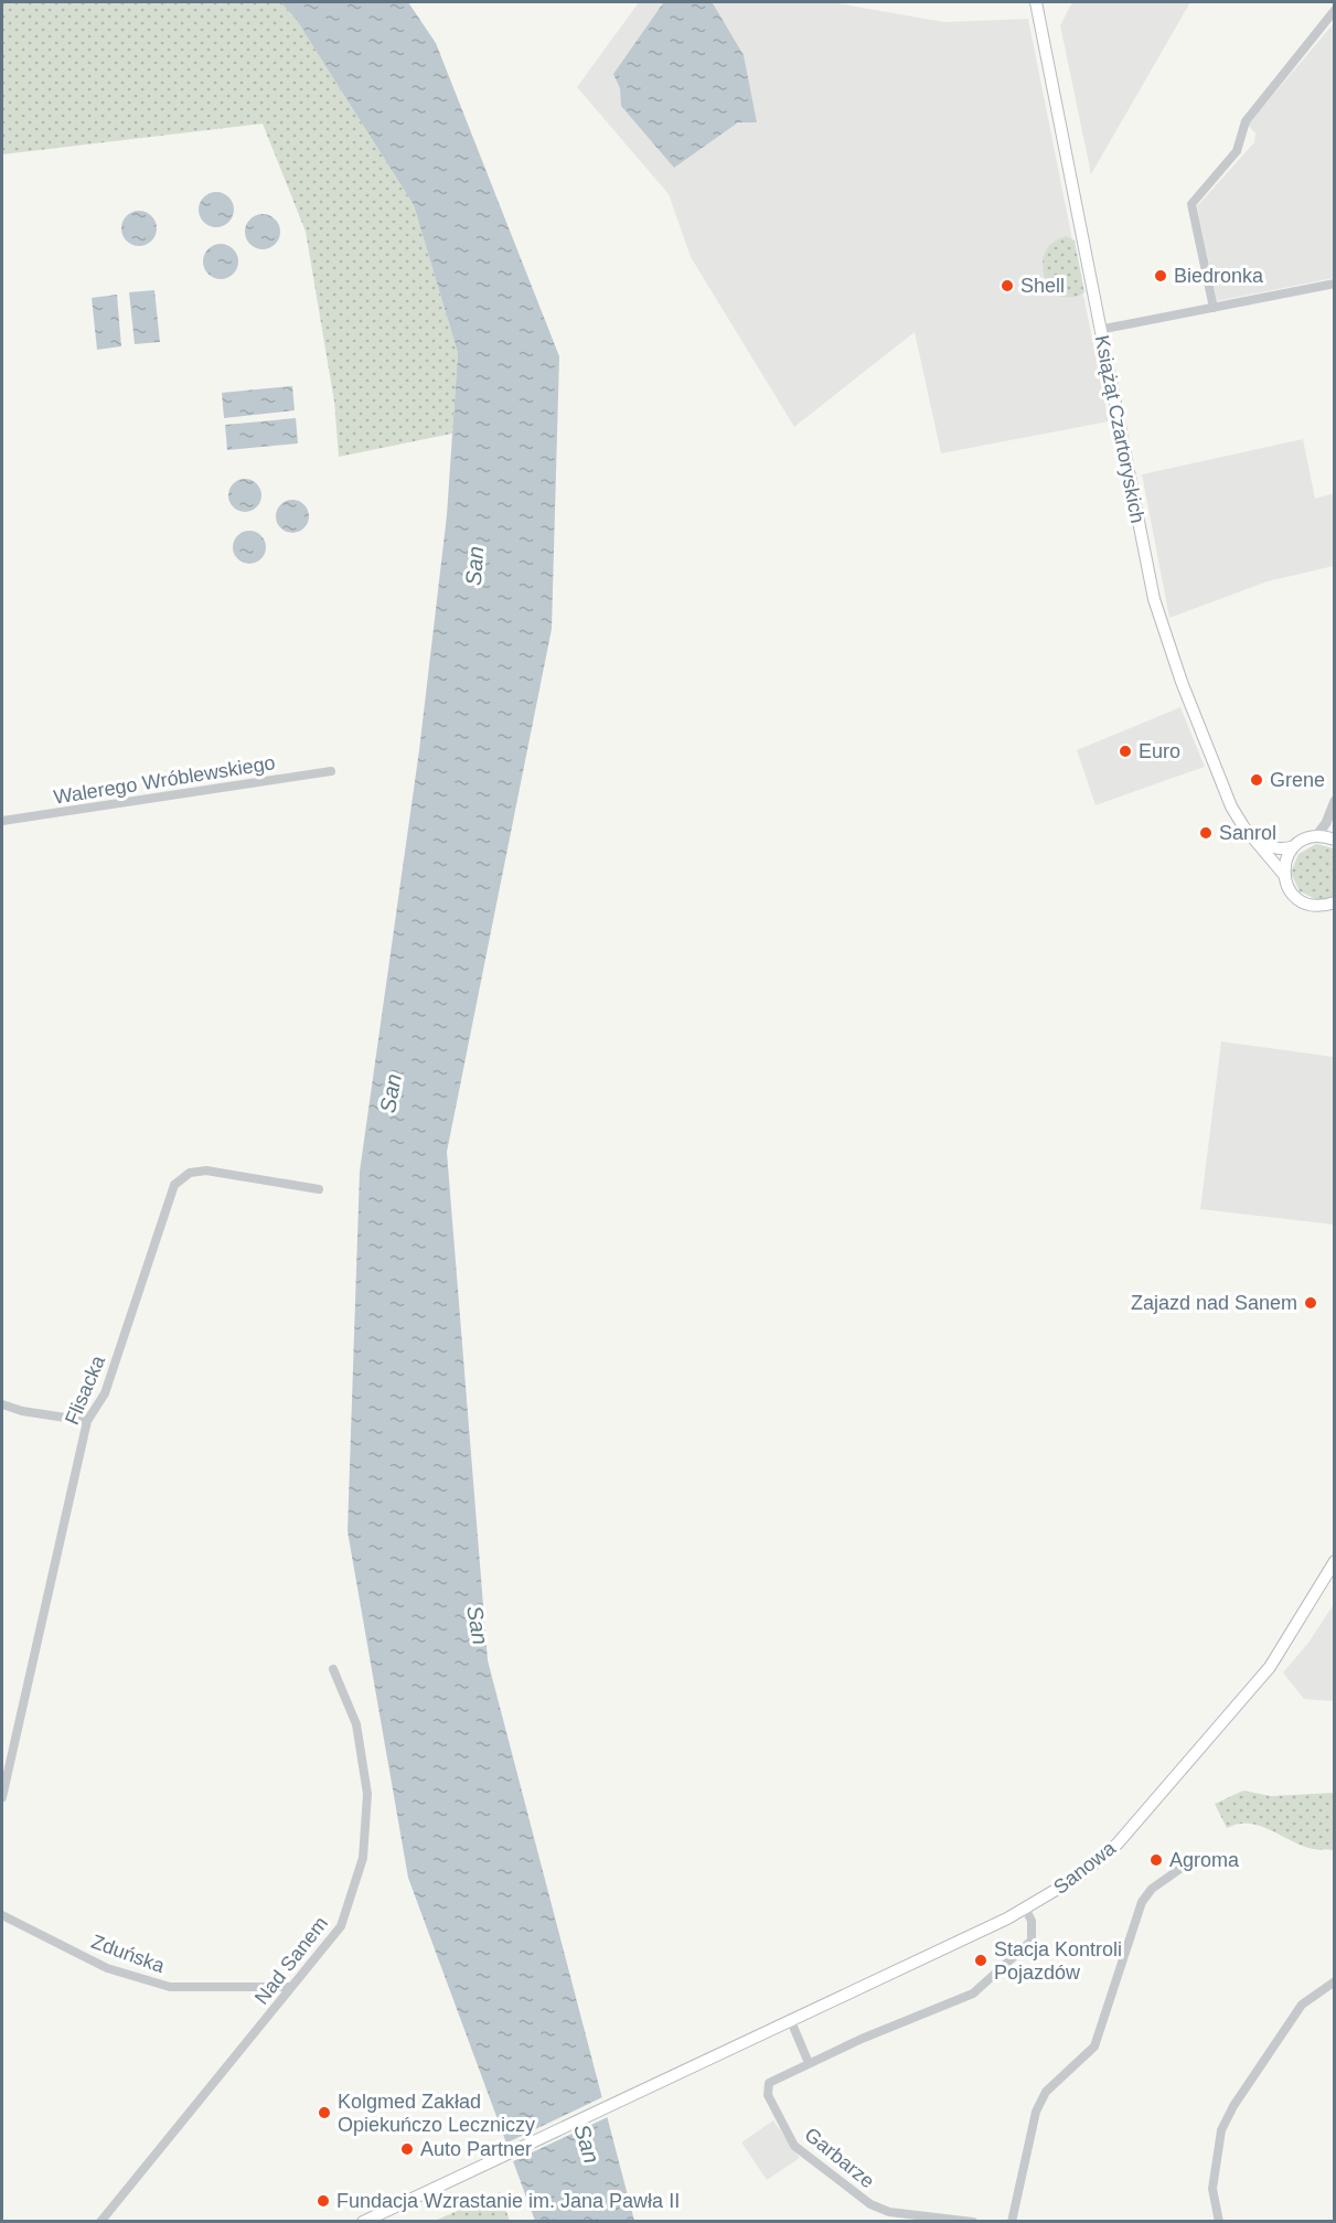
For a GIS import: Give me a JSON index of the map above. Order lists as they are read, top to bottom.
{
  "streets": {
    "main road": ["Książąt Czartoryskich", "Sanowa"],
    "street": [
      "Walerego Wróblewskiego",
      "Flisacka",
      "Zduńska",
      "Nad Sanem",
      "Garbarze"
    ]
  },
  "crossings": [
    ["Sanowa", "Garbarze"],
    ["Zduńska", "Nad Sanem"]
  ],
  "water": ["San"],
  "places": [
    "Biedronka",
    "Shell",
    "Euro",
    "Grene",
    "Sanrol",
    "Zajazd nad Sanem",
    "Agroma",
    "Stacja Kontroli Pojazdów",
    "Kolgmed Zakład Opiekuńczo Leczniczy",
    "Auto Partner",
    "Fundacja Wzrastanie im. Jana Pawła II"
  ]
}
